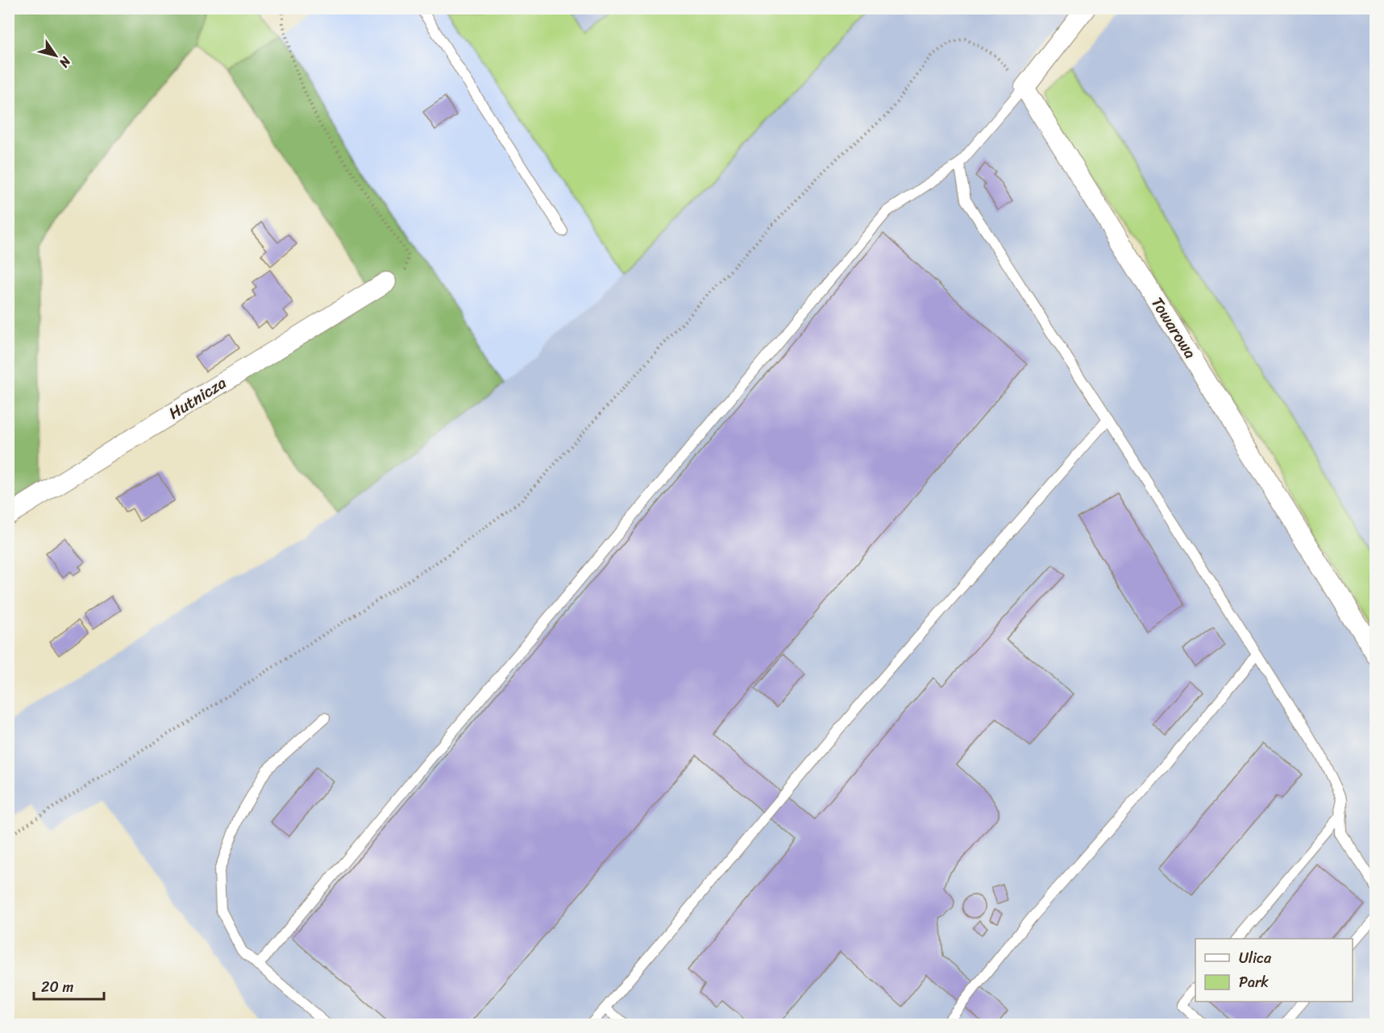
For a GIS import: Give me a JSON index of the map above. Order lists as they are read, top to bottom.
{
  "streets": {
    "street": ["Towarowa", "Hutnicza"]
  },
  "legend": ["Ulica", "Park"],
  "scale_bar": "20 m",
  "north": "bottom right"
}
